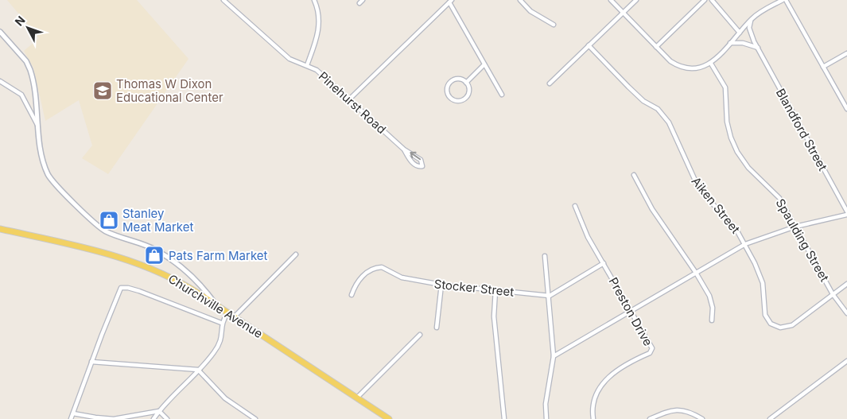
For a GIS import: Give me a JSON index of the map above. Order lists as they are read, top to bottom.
{
  "streets": {
    "main road": ["Churchville Avenue"],
    "street": [
      "Pinehurst Road",
      "Blandford Street",
      "Aiken Street",
      "Spaulding Street",
      "Stocker Street",
      "Preston Drive"
    ]
  },
  "crossings": [
    ["Aiken Street", "Spaulding Street"]
  ],
  "places": {
    "school or university": ["Thomas W Dixon Educational Center"],
    "shop": ["Stanley Meat Market", "Pats Farm Market"]
  },
  "north": "top left"
}
